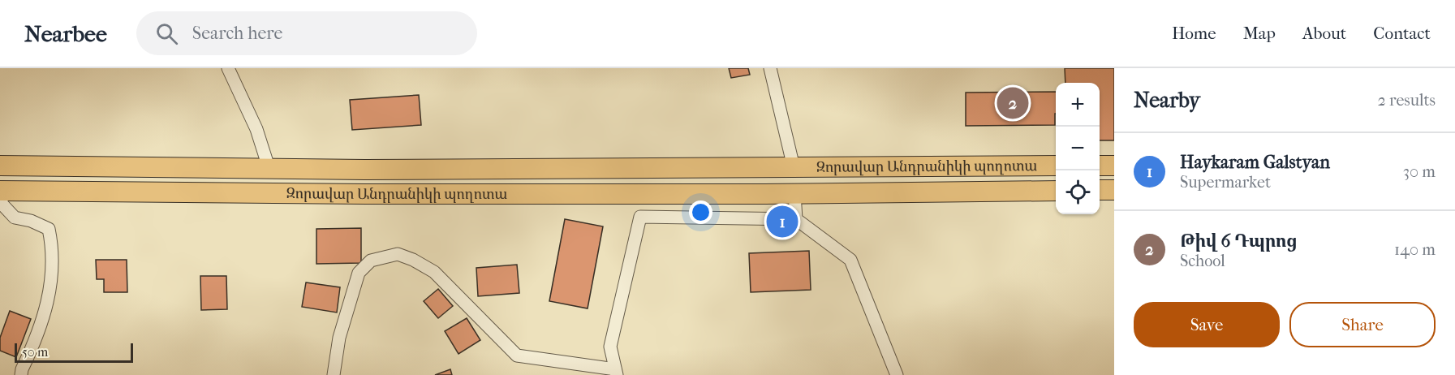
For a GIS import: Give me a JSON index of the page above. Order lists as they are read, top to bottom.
{
  "streets": {
    "main road": ["Զորավար Անդրանիկի պողոտա"]
  },
  "scale_bar": "50 m",
  "page": {
    "header": "Nearbee",
    "search": "Search here",
    "nav": [
      "Home",
      "Map",
      "About",
      "Contact"
    ],
    "heading": ["Nearby", "2 results"],
    "map_buttons": ["+", "−"],
    "pins": ["2", "1"],
    "list": [
      {
        "mark": "1",
        "name": "Haykaram Galstyan",
        "note": "Supermarket",
        "value": "30 m"
      },
      {
        "mark": "2",
        "name": "Թիվ 6 Դպրոց",
        "note": "School",
        "value": "140 m"
      }
    ],
    "buttons": ["Save", "Share"],
    "scale": "50 m"
  }
}
